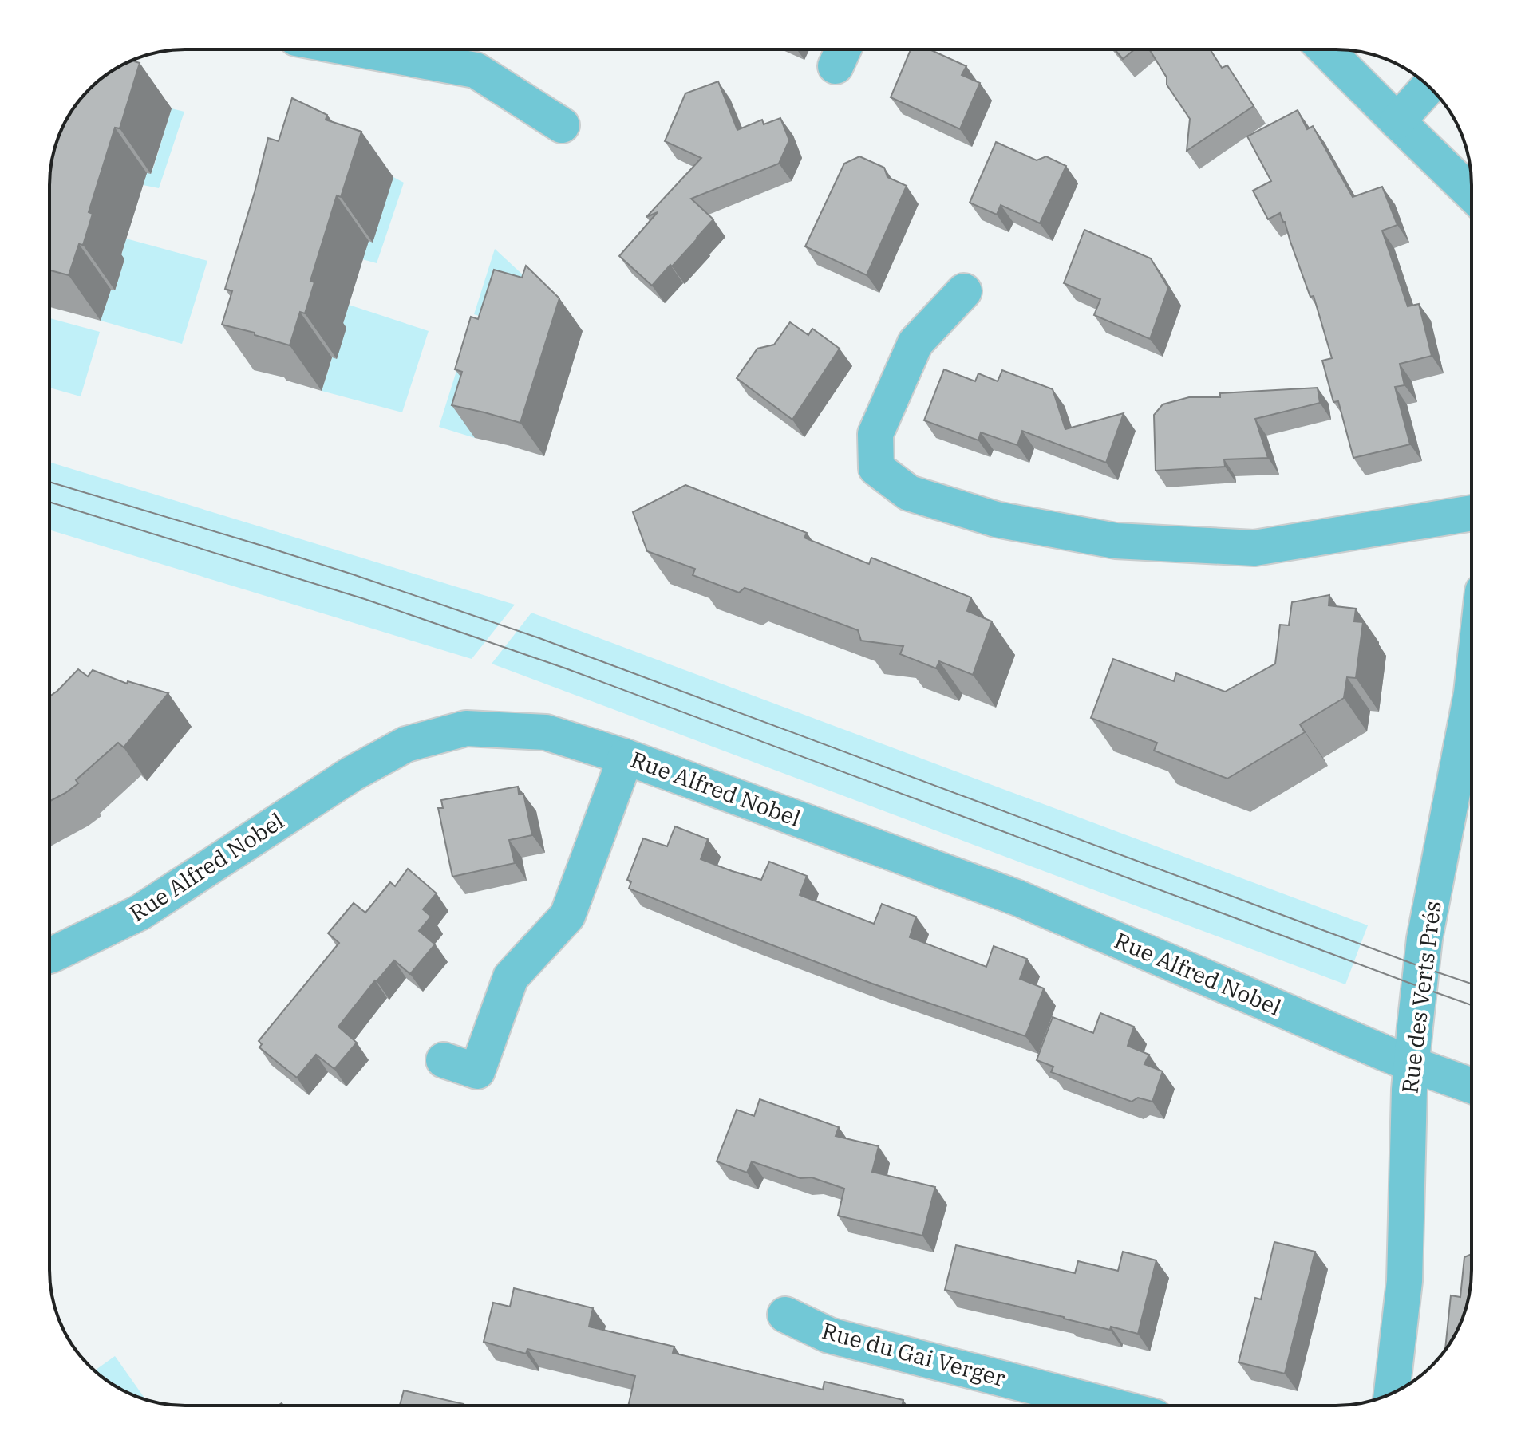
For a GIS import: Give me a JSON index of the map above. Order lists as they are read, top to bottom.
{
  "streets": {
    "street": ["Rue Alfred Nobel", "Rue des Verts Prés", "Rue du Gai Verger"]
  },
  "crossings": [
    ["Rue Alfred Nobel", "Rue des Verts Prés"]
  ]
}
